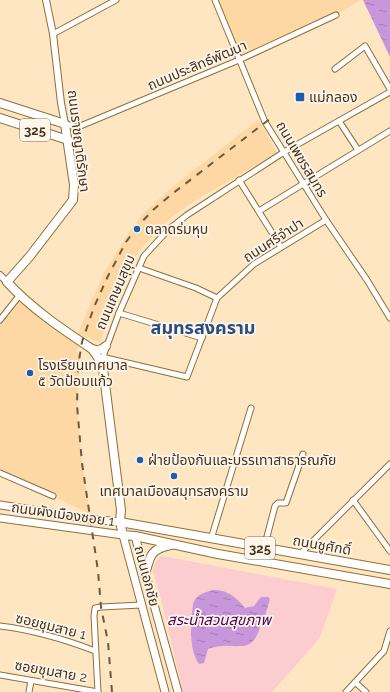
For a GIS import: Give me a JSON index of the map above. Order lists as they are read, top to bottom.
{
  "streets": {
    "main road": [
      "325",
      "ถนนราชญาติรักษา",
      "ถนนผังเมืองซอย 1",
      "ถนนชูศักดิ์",
      "ถนนเอกชัย"
    ],
    "street": [
      "ถนนประสิทธ์พัฒนา",
      "ถนนเพชรสมุทร",
      "ถนนศรีจำปา",
      "ถนนเกษมสุขุม",
      "ซอยชุมสาย 1",
      "ซอยชุมสาย 2"
    ]
  },
  "crossings": [
    ["ถนนประสิทธ์พัฒนา", "325"],
    ["ถนนประสิทธ์พัฒนา", "ถนนราชญาติรักษา"],
    ["ถนนประสิทธ์พัฒนา", "ถนนเพชรสมุทร"],
    ["325", "ถนนราชญาติรักษา"],
    ["ถนนเพชรสมุทร", "ถนนศรีจำปา"],
    ["ถนนเพชรสมุทร", "ถนนเกษมสุขุม"],
    ["ถนนศรีจำปา", "ถนนเกษมสุขุม"],
    ["ถนนผังเมืองซอย 1", "ถนนชูศักดิ์"],
    ["ถนนผังเมืองซอย 1", "ถนนเอกชัย"],
    ["ถนนชูศักดิ์", "ถนนเอกชัย"]
  ],
  "districts": ["สมุทรสงคราม"],
  "water": ["สระน้ำสวนสุขภาพ"],
  "places": {
    "transit": ["แม่กลอง"],
    "other": [
      "ตลาดร่มหุบ",
      "โรงเรียนเทศบาล ๕ วัดป้อมแก้ว",
      "ฝ่ายป้องกันและบรรเทาสาธารณภัย",
      "เทศบาลเมืองสมุทรสงคราม"
    ]
  }
}
